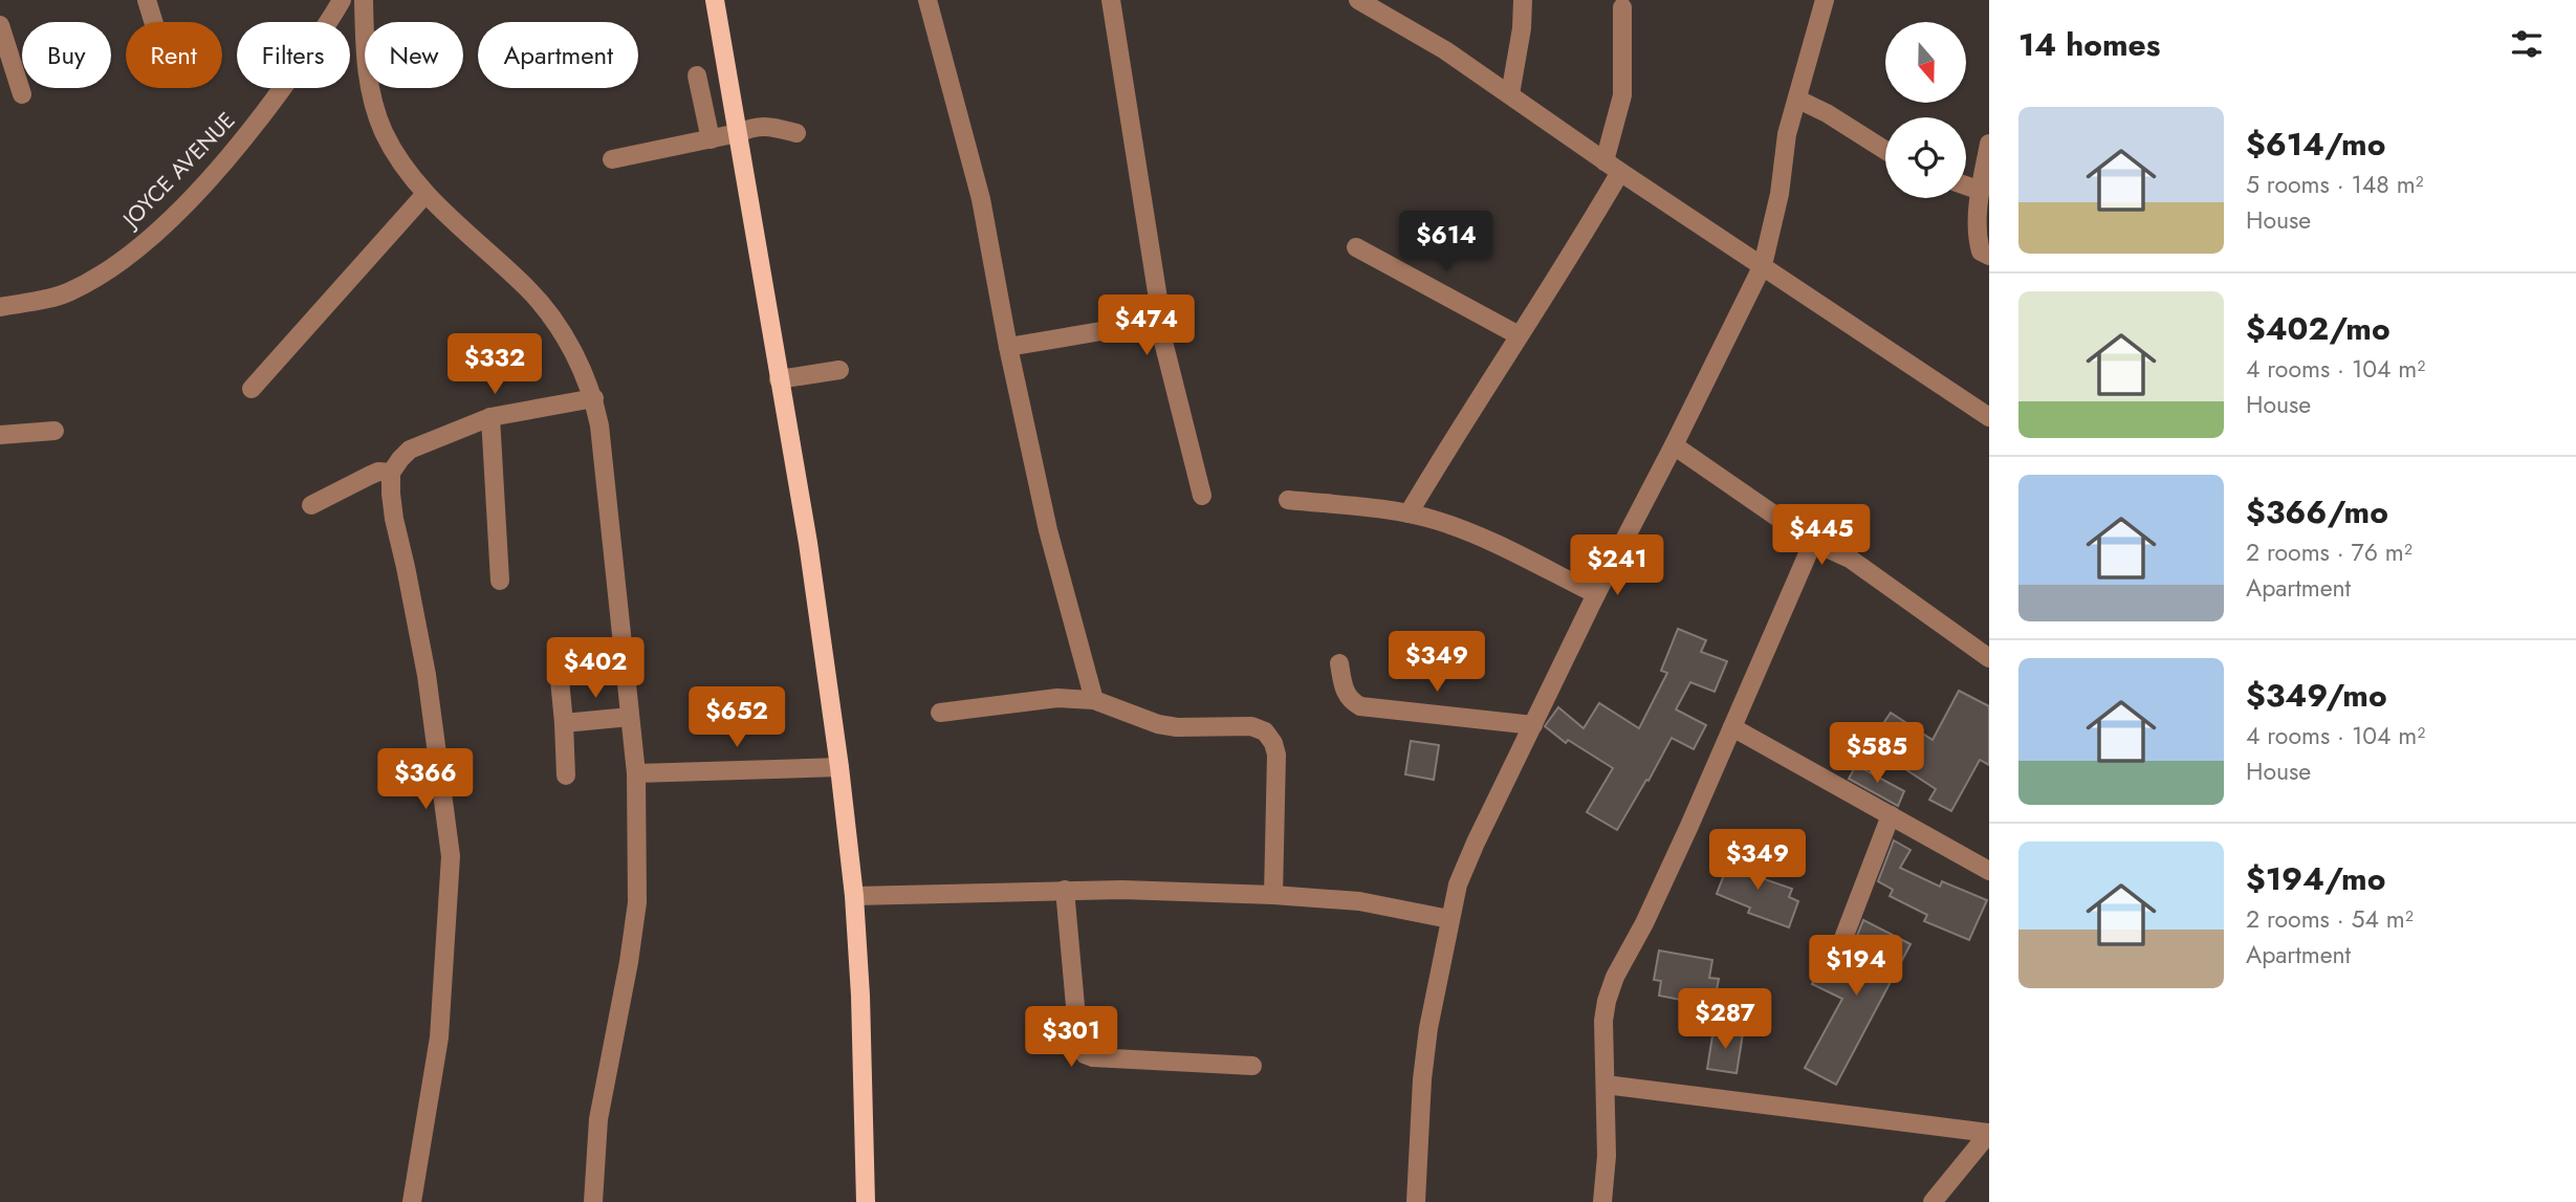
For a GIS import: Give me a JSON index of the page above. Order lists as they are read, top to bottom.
{
  "streets": {
    "street": ["JOYCE AVENUE"]
  },
  "north": "bottom",
  "page": {
    "heading": "14 homes",
    "chip": [
      "Buy",
      "Rent",
      "Filters",
      "New",
      "Apartment"
    ],
    "list": [
      {
        "name": "$614/mo",
        "note": "5 rooms · 148 m² · House"
      },
      {
        "name": "$402/mo",
        "note": "4 rooms · 104 m² · House"
      },
      {
        "name": "$366/mo",
        "note": "2 rooms · 76 m² · Apartment"
      },
      {
        "name": "$349/mo",
        "note": "4 rooms · 104 m² · House"
      },
      {
        "name": "$194/mo",
        "note": "2 rooms · 54 m² · Apartment"
      }
    ],
    "price": [
      "$614",
      "$474",
      "$332",
      "$445",
      "$241",
      "$349",
      "$402",
      "$652",
      "$585",
      "$366",
      "$349",
      "$194",
      "$287",
      "$301"
    ]
  }
}
